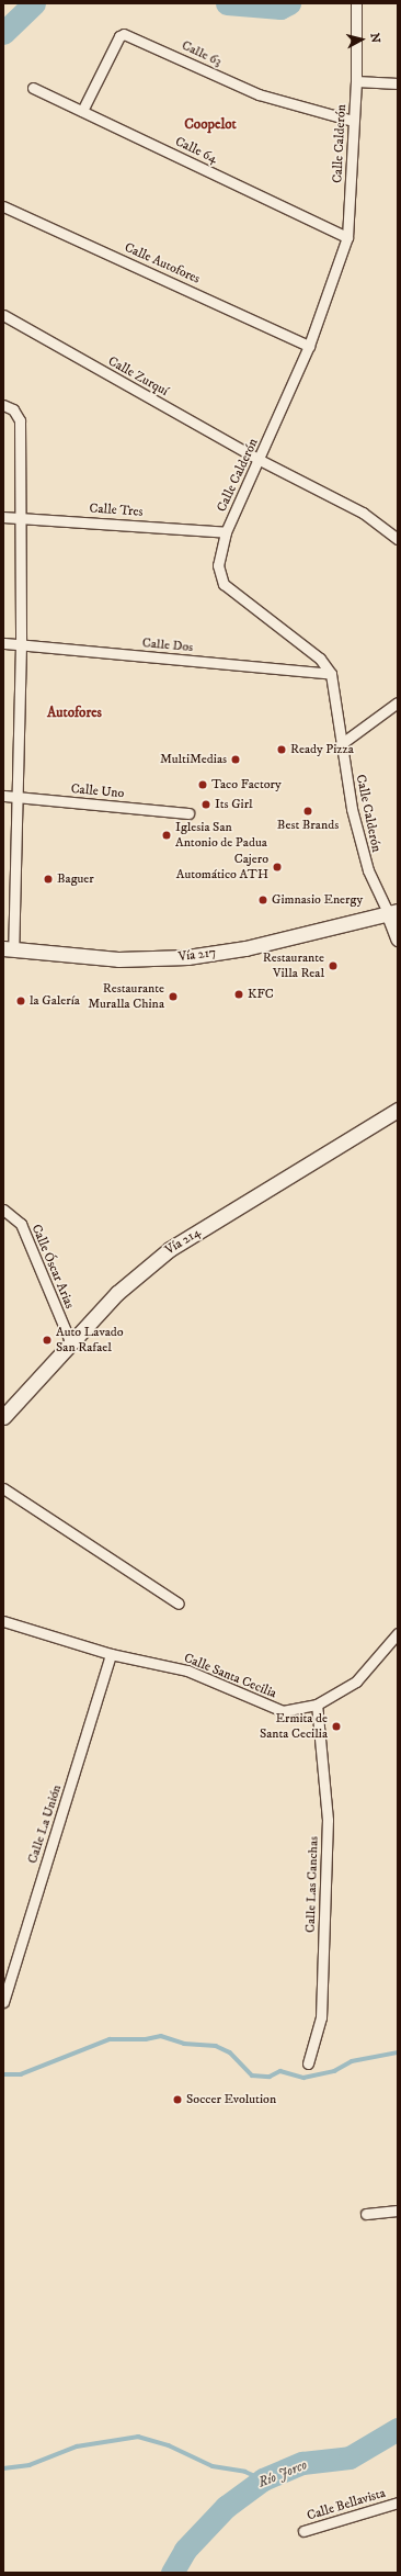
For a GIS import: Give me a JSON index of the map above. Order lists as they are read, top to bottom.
{
  "streets": {
    "main road": ["Vía 217", "Vía 214"],
    "street": [
      "Calle 63",
      "Calle Calderón",
      "Calle 64",
      "Calle Autofores",
      "Calle Zurquí",
      "Calle Tres",
      "Calle Dos",
      "Calle Uno",
      "Calle Óscar Arias",
      "Calle Santa Cecilia",
      "Calle La Unión",
      "Calle Las Canchas",
      "Calle Bellavista"
    ]
  },
  "crossings": [
    ["Calle 63", "Calle Calderón"],
    ["Calle 63", "Calle 64"],
    ["Calle Calderón", "Calle 64"],
    ["Calle Calderón", "Calle Autofores"],
    ["Calle Calderón", "Calle Zurquí"],
    ["Calle Calderón", "Calle Tres"],
    ["Calle Calderón", "Calle Dos"],
    ["Calle Calderón", "Vía 217"],
    ["Vía 214", "Calle Óscar Arias"],
    ["Calle Santa Cecilia", "Calle La Unión"],
    ["Calle Santa Cecilia", "Calle Las Canchas"]
  ],
  "districts": ["Coopelot", "Autofores"],
  "water": ["Río Jorco"],
  "places": [
    "Ready Pizza",
    "MultiMedias",
    "Taco Factory",
    "Its Girl",
    "Best Brands",
    "Iglesia San Antonio de Padua",
    "Cajero Automático ATH",
    "Baguer",
    "Gimnasio Energy",
    "Restaurante Villa Real",
    "KFC",
    "Restaurante Muralla China",
    "la Galería",
    "Auto Lavado San Rafael",
    "Ermita de Santa Cecilia",
    "Soccer Evolution"
  ],
  "north": "right"
}
